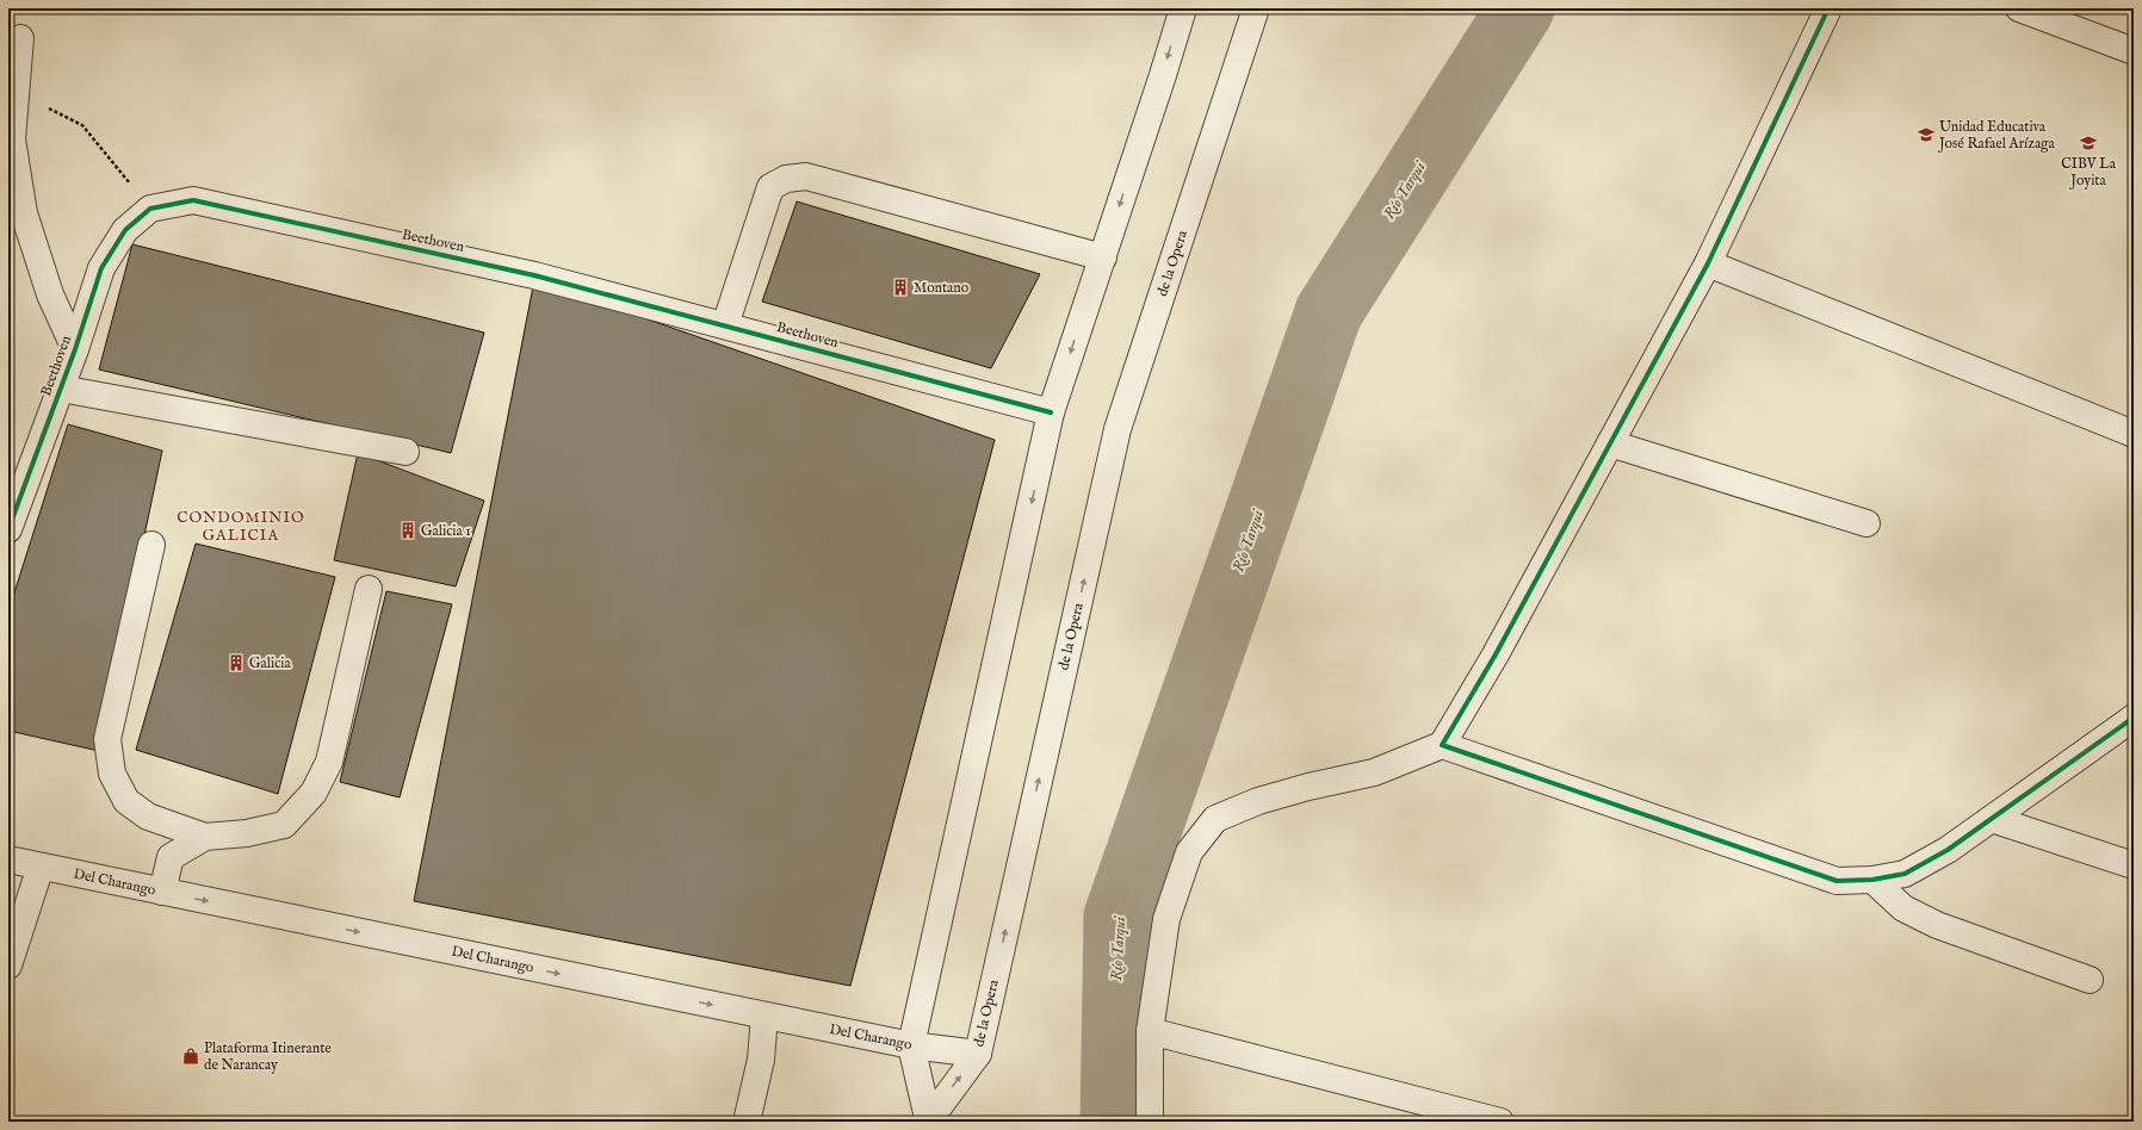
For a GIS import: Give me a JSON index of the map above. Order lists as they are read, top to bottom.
{
  "streets": {
    "street": ["Beethoven", "de la Opera", "Del Charango"]
  },
  "crossings": [
    ["Beethoven", "de la Opera"],
    ["de la Opera", "Del Charango"]
  ],
  "one_way": ["Del Charango"],
  "districts": ["CONDOMINIO GALICIA"],
  "water": ["Río Tarqui"],
  "places": {
    "school or university": ["Unidad Educativa José Rafael Arízaga", "CIBV La Joyita"],
    "building": ["Montano", "Galicia 1", "Galicia"],
    "shop": ["Plataforma Itinerante de Narancay"]
  }
}
